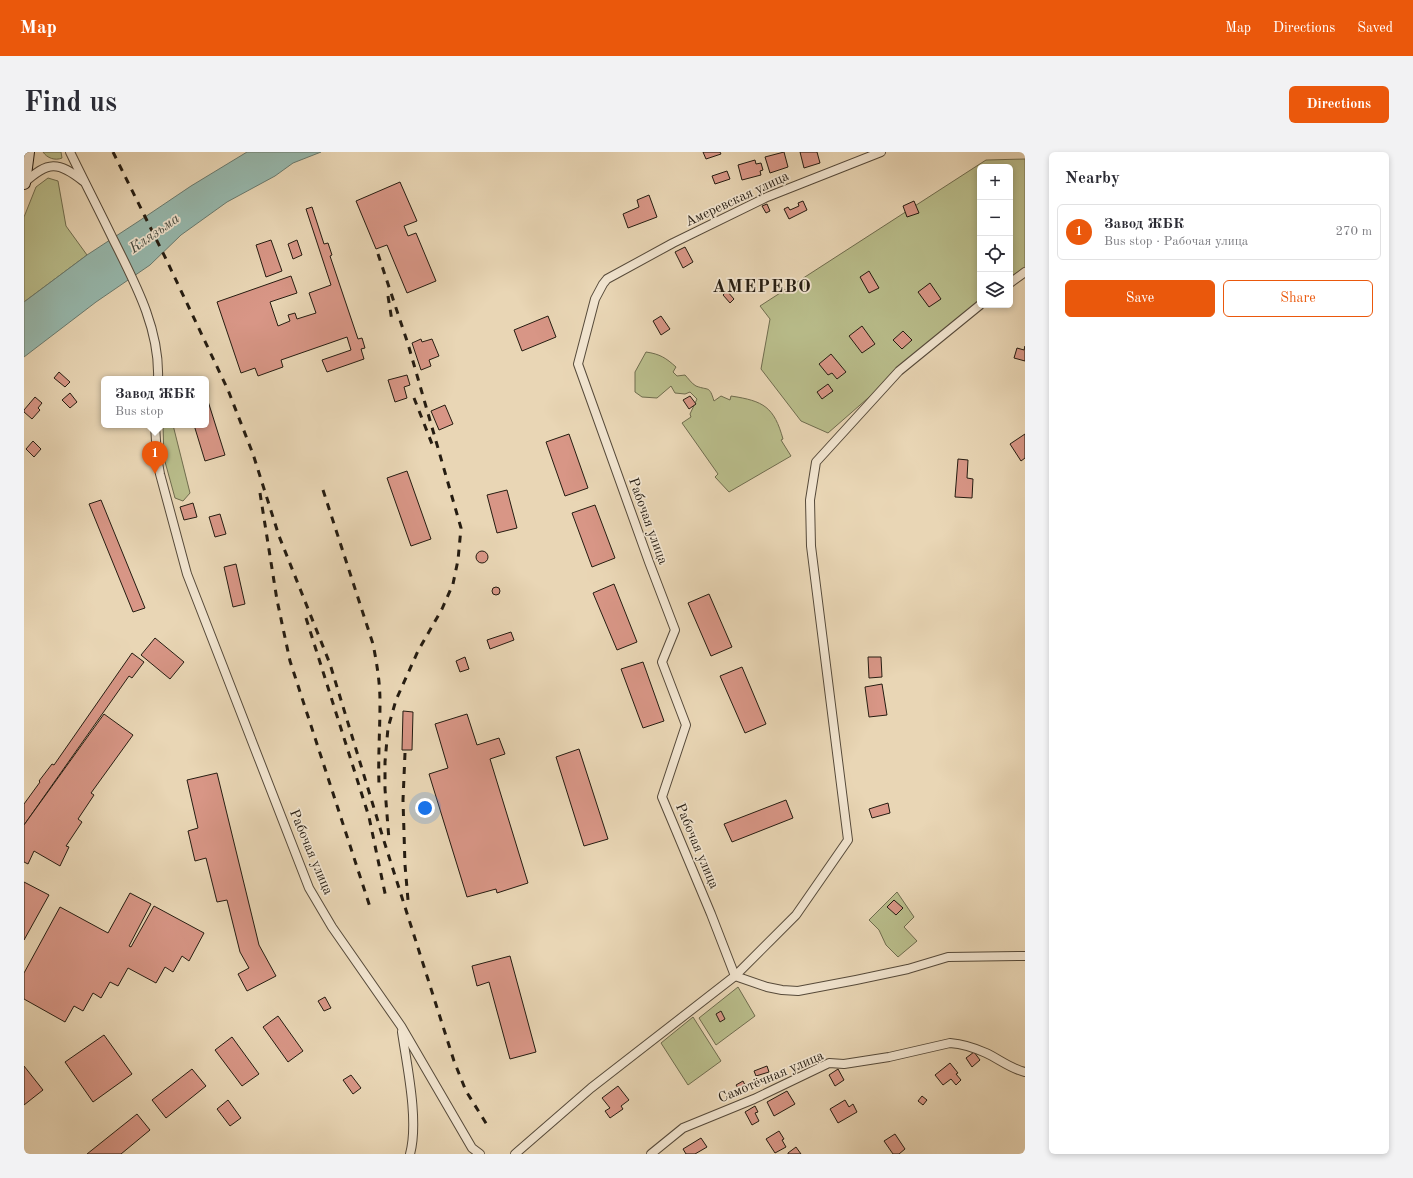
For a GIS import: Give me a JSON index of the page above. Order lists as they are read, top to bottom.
{
  "streets": {
    "street": ["Амеревская улица", "Рабочая улица", "Самотёчная улица"]
  },
  "crossings": [
    ["Амеревская улица", "Рабочая улица"]
  ],
  "districts": ["АМЕРЕВО"],
  "water": ["Клязьма"],
  "page": {
    "header": "Map",
    "nav": ["Map", "Directions", "Saved"],
    "buttons": [
      "Directions",
      ["Save", "Share"]
    ],
    "title": "Find us",
    "heading": "Nearby",
    "map_buttons": ["+", "−"],
    "list": [
      {
        "mark": "1",
        "name": "Завод ЖБК",
        "note": "Bus stop · Рабочая улица",
        "value": "270 m"
      }
    ],
    "popup": ["Завод ЖБК", "Bus stop"],
    "pins": "1"
  }
}
